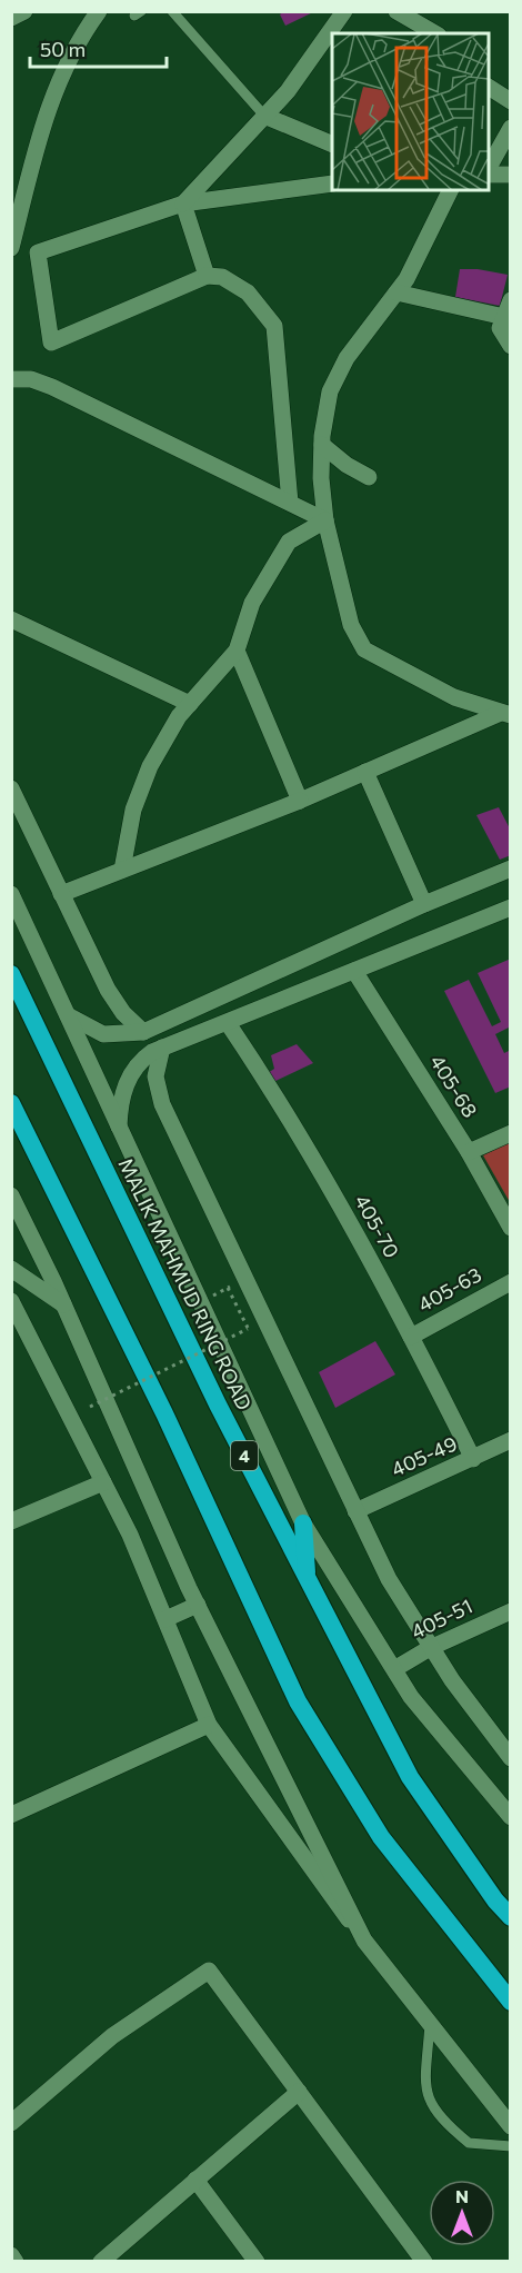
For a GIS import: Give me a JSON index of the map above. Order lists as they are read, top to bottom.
{
  "streets": {
    "highway": ["MALIK MAHMUD RING ROAD", "4"],
    "street": [
      "405-68",
      "405-70",
      "405-63",
      "405-49",
      "405-51"
    ]
  },
  "crossings": [
    ["405-70", "405-63"],
    ["405-70", "405-49"]
  ],
  "scale_bar": "50 m",
  "north": "top"
}
